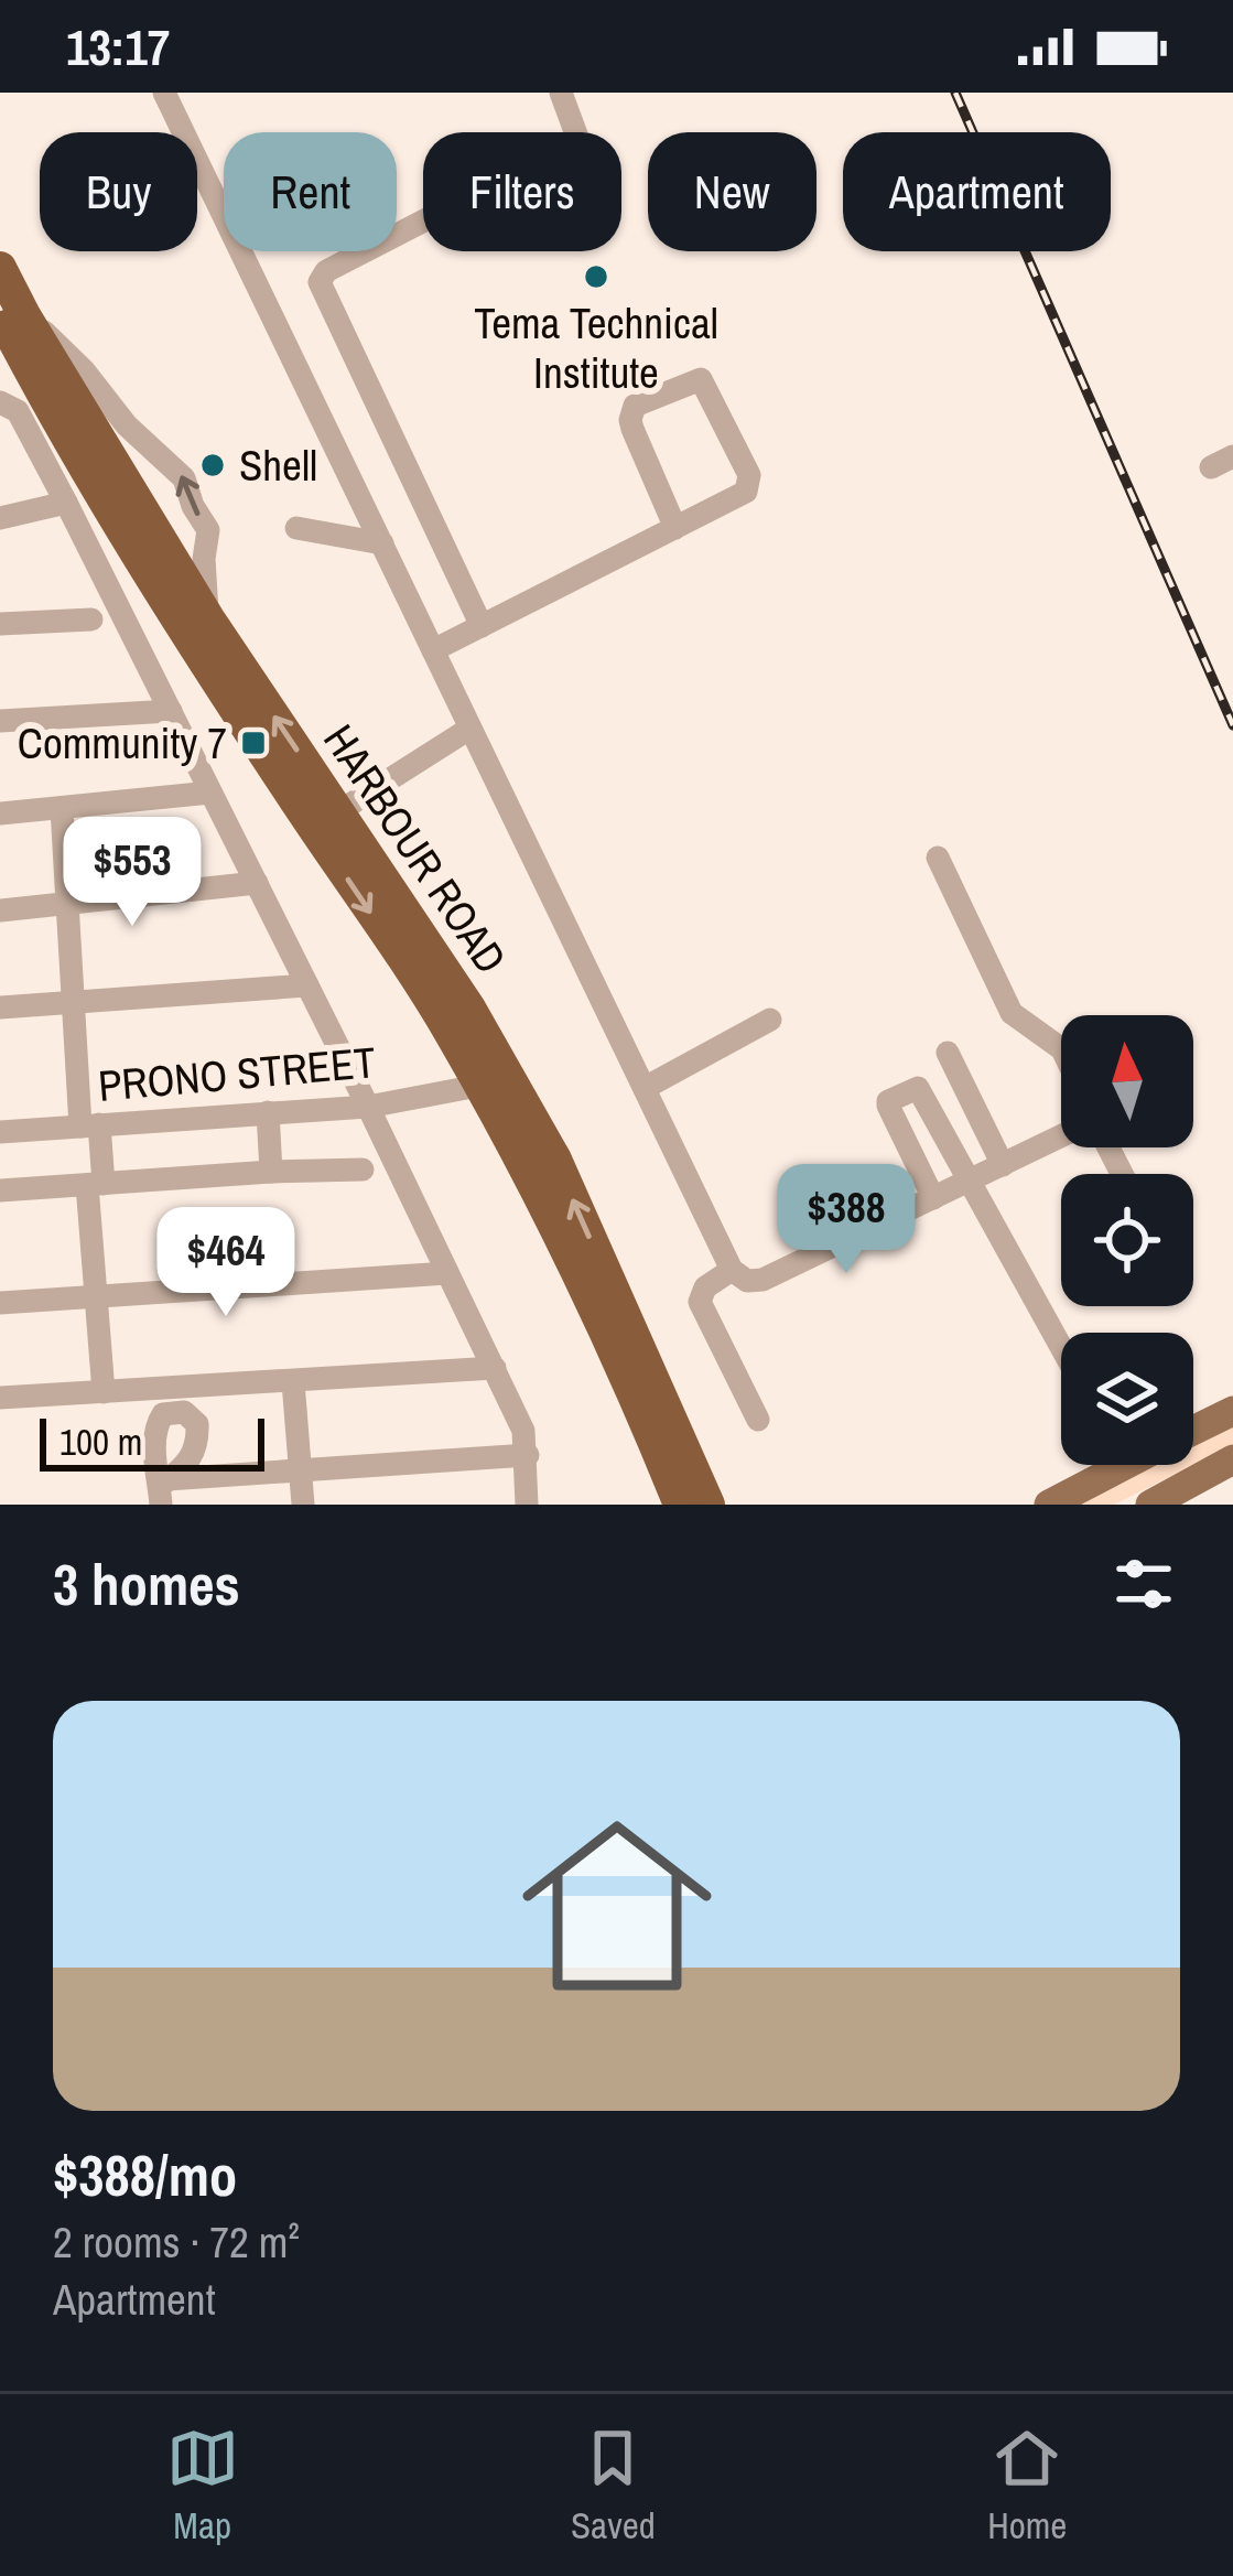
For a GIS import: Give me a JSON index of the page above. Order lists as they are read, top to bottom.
{
  "streets": {
    "highway": ["HARBOUR ROAD"],
    "street": ["PRONO STREET"]
  },
  "crossings": [
    ["HARBOUR ROAD", "PRONO STREET"]
  ],
  "places": {
    "other": ["Tema Technical Institute", "Shell"],
    "transit": ["Community 7"]
  },
  "scale_bar": "100 m",
  "north": "top",
  "page": {
    "status": "13:17",
    "chip": [
      "Buy",
      "Rent",
      "Filters",
      "New",
      "Apartment"
    ],
    "price": ["$553", "$388", "$464"],
    "scale": "100 m",
    "heading": "3 homes",
    "list": [
      {
        "name": "$388/mo",
        "note": "2 rooms · 72 m² · Apartment"
      }
    ],
    "tabs": ["Map", "Saved", "Home"]
  }
}
